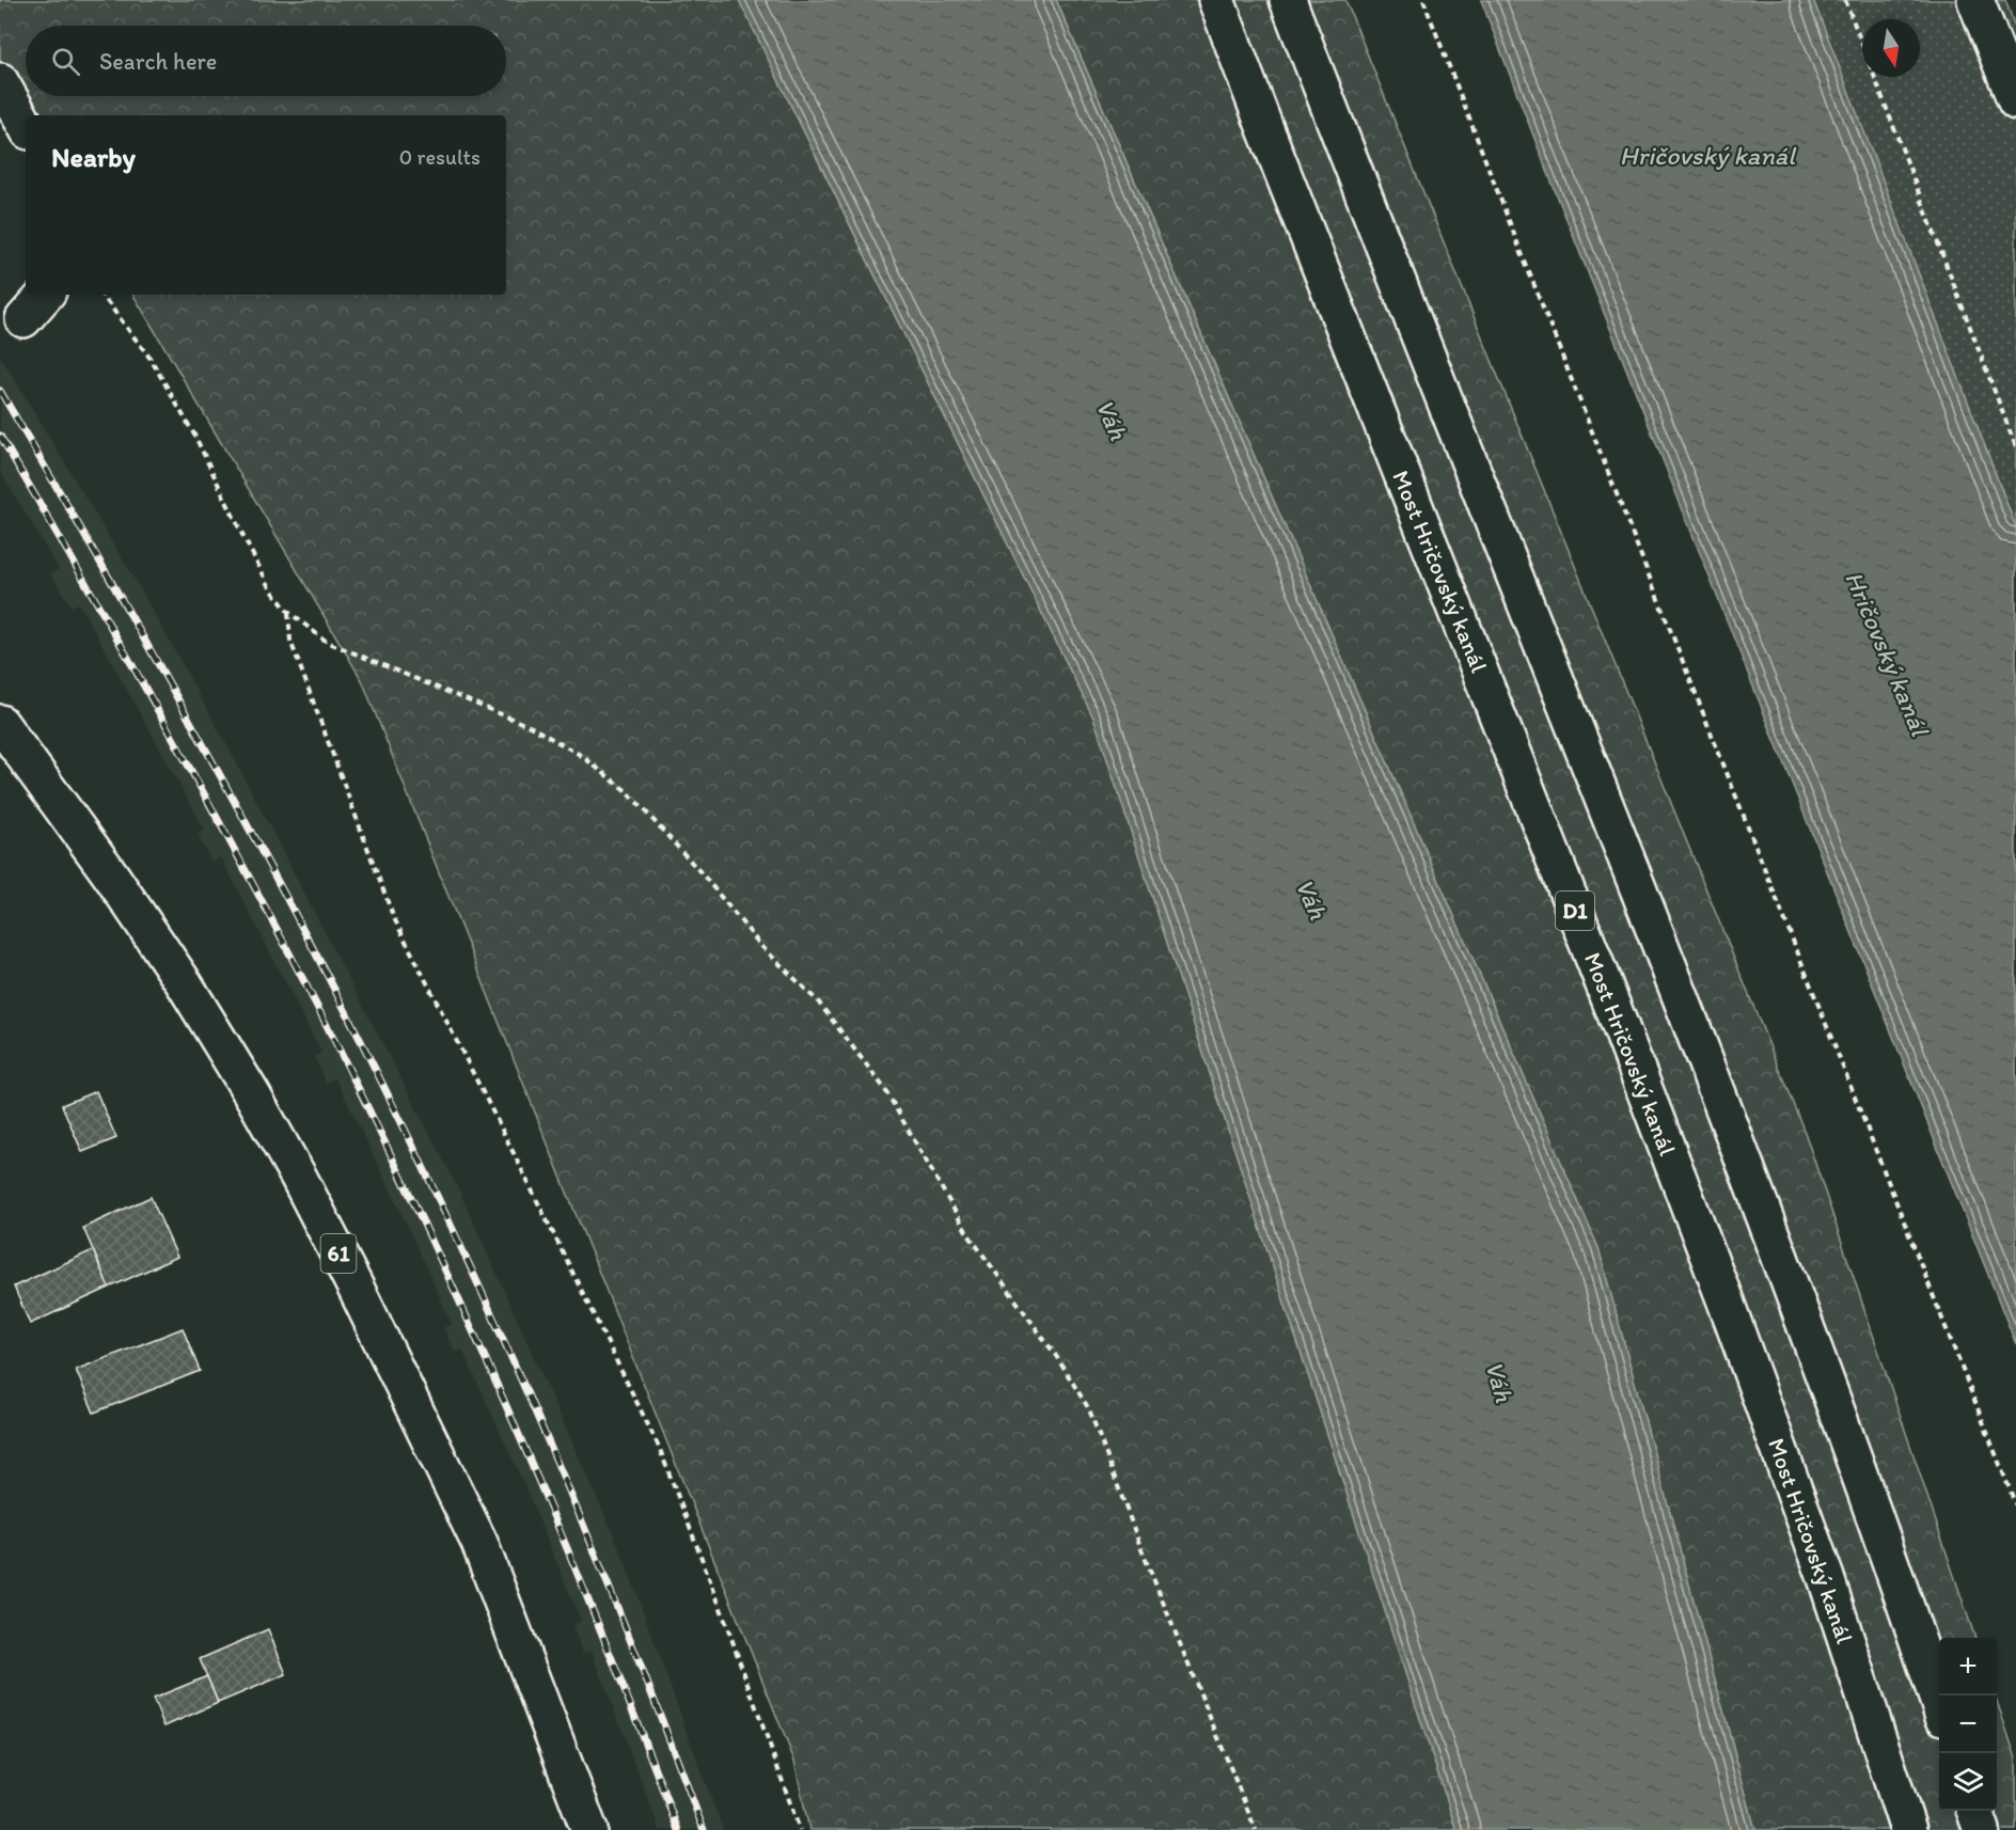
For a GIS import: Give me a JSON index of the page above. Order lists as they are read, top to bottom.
{
  "streets": {
    "main road": ["Most Hričovský kanál", "D1", "61"]
  },
  "water": ["Hričovský kanál", "Váh"],
  "north": "bottom",
  "page": {
    "search": "Search here",
    "heading": ["Nearby", "0 results"],
    "map_buttons": ["+", "−"]
  }
}
